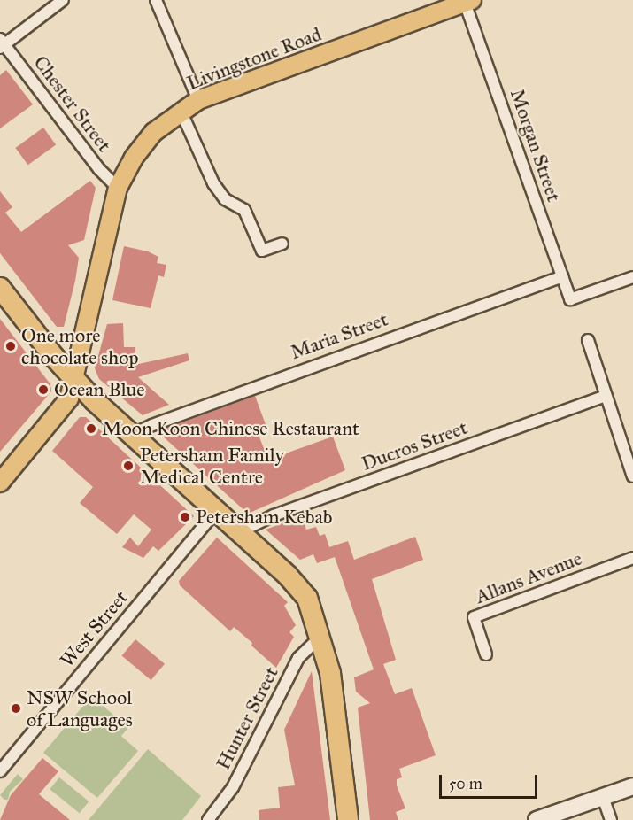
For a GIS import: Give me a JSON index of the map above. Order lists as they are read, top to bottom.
{
  "streets": {
    "main road": ["Livingstone Road"],
    "street": [
      "Chester Street",
      "Morgan Street",
      "Maria Street",
      "Ducros Street",
      "Allans Avenue",
      "West Street",
      "Hunter Street"
    ]
  },
  "crossings": [
    ["Livingstone Road", "Chester Street"],
    ["Livingstone Road", "Morgan Street"],
    ["Morgan Street", "Maria Street"]
  ],
  "places": [
    "One more chocolate shop",
    "Ocean Blue",
    "Moon Koon Chinese Restaurant",
    "Petersham Family Medical Centre",
    "Petersham Kebab",
    "NSW School of Languages"
  ],
  "scale_bar": "50 m"
}
